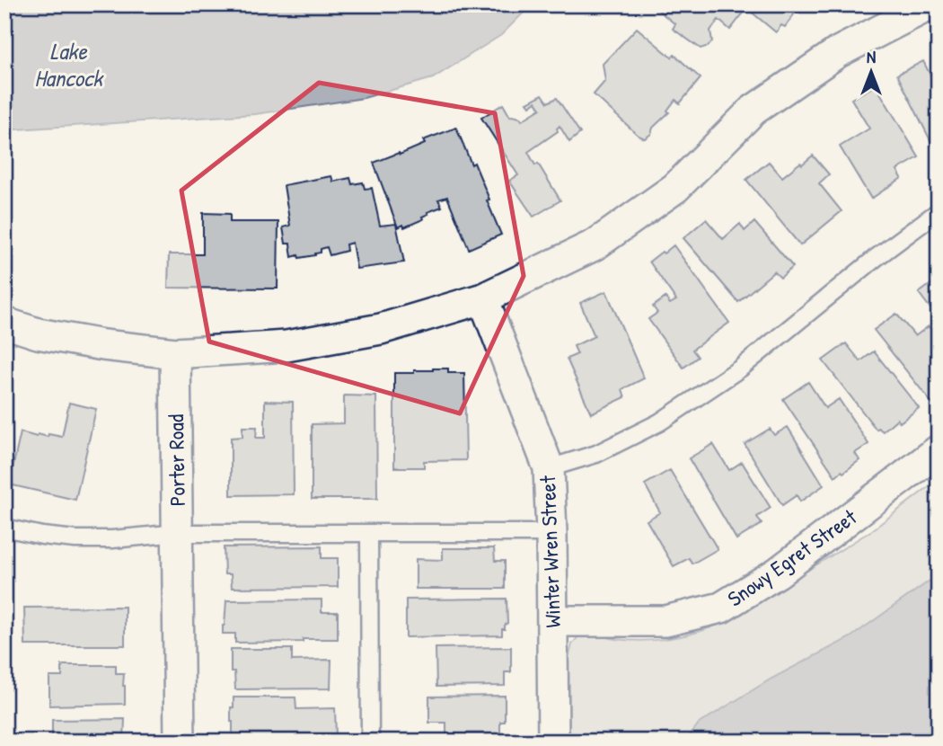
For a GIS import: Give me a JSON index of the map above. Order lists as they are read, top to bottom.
{
  "streets": {
    "street": ["Porter Road", "Winter Wren Street", "Snowy Egret Street"]
  },
  "crossings": [
    ["Winter Wren Street", "Snowy Egret Street"]
  ],
  "water": ["Lake Hancock"],
  "north": "top"
}
